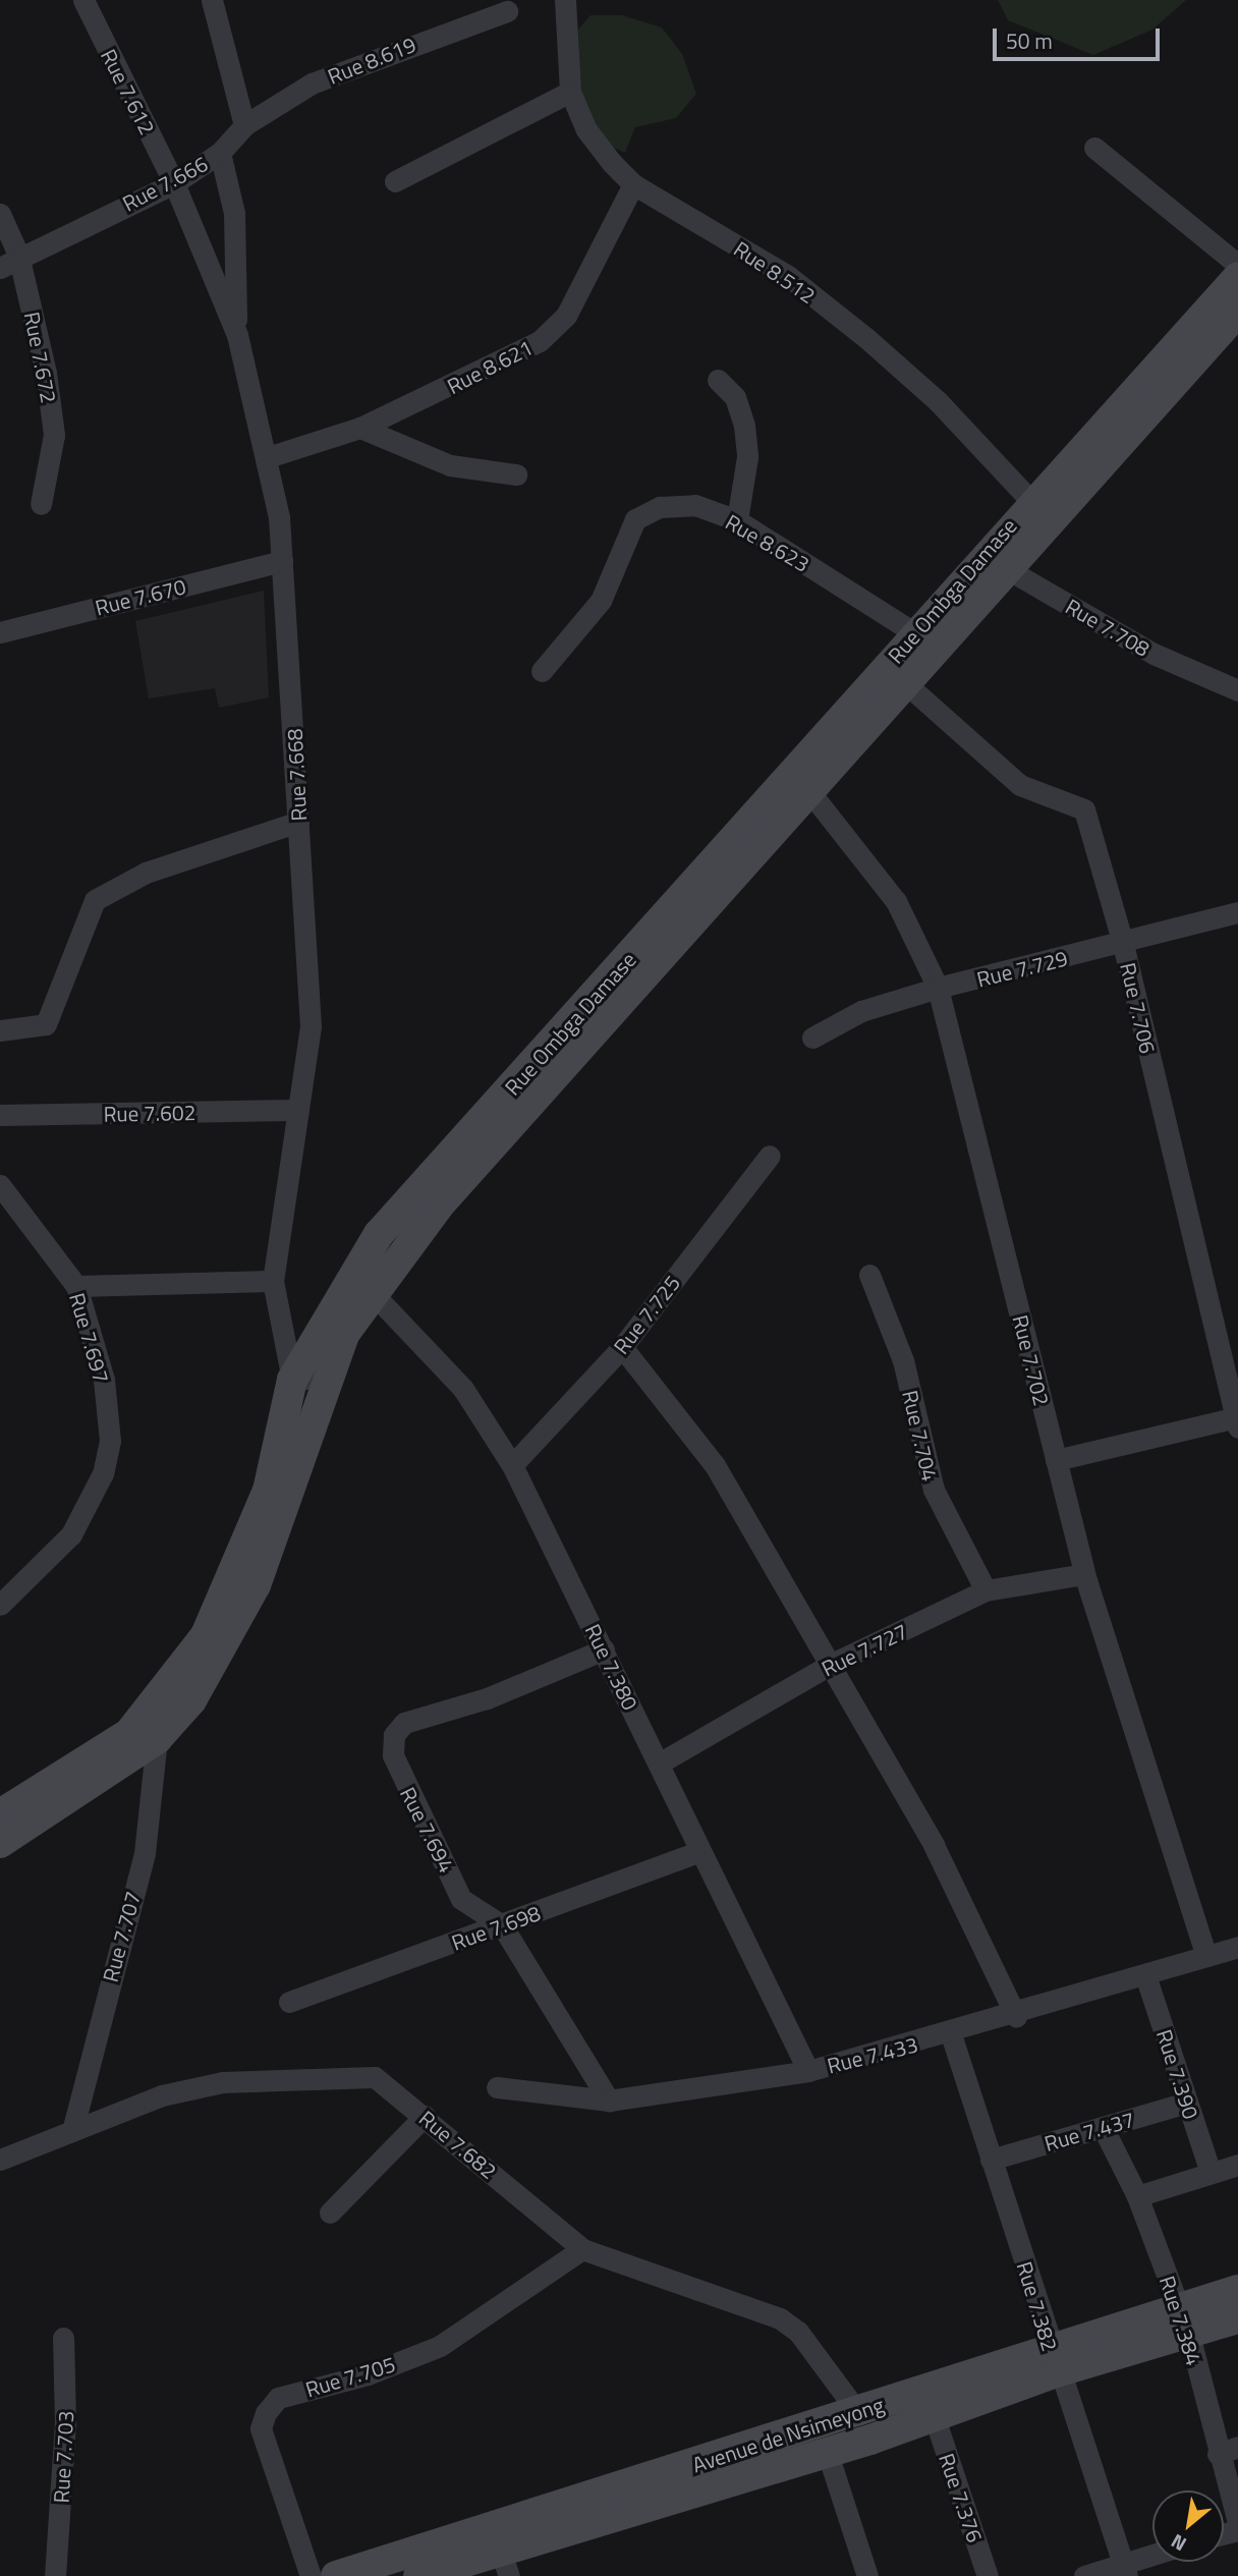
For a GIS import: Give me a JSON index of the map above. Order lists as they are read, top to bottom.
{
  "streets": {
    "main road": ["Rue Ombga Damase", "Avenue de Nsimeyong"],
    "street": [
      "Rue 8.619",
      "Rue 7.612",
      "Rue 7.666",
      "Rue 8.512",
      "Rue 7.672",
      "Rue 8.621",
      "Rue 8.623",
      "Rue 7.670",
      "Rue 7.708",
      "Rue 7.668",
      "Rue 7.729",
      "Rue 7.706",
      "Rue 7.602",
      "Rue 7.725",
      "Rue 7.697",
      "Rue 7.702",
      "Rue 7.704",
      "Rue 7.727",
      "Rue 7.380",
      "Rue 7.694",
      "Rue 7.698",
      "Rue 7.707",
      "Rue 7.433",
      "Rue 7.390",
      "Rue 7.437",
      "Rue 7.682",
      "Rue 7.382",
      "Rue 7.384",
      "Rue 7.705",
      "Rue 7.703",
      "Rue 7.376"
    ]
  },
  "crossings": [
    ["Rue 8.619", "Rue 7.666"],
    ["Rue 7.612", "Rue 7.666"],
    ["Rue 7.612", "Rue 7.668"],
    ["Rue 7.666", "Rue 7.672"],
    ["Rue 7.666", "Rue 7.668"],
    ["Rue 8.512", "Rue 8.621"],
    ["Rue 8.512", "Rue Ombga Damase"],
    ["Rue 8.621", "Rue 7.668"],
    ["Rue 8.623", "Rue Ombga Damase"],
    ["Rue Ombga Damase", "Rue 7.708"],
    ["Rue Ombga Damase", "Rue 7.668"],
    ["Rue Ombga Damase", "Rue 7.706"],
    ["Rue Ombga Damase", "Rue 7.702"],
    ["Rue Ombga Damase", "Rue 7.380"],
    ["Rue Ombga Damase", "Rue 7.707"],
    ["Rue 7.670", "Rue 7.668"],
    ["Rue 7.668", "Rue 7.602"],
    ["Rue 7.729", "Rue 7.706"],
    ["Rue 7.729", "Rue 7.702"],
    ["Rue 7.725", "Rue 7.380"],
    ["Rue 7.702", "Rue 7.727"],
    ["Rue 7.702", "Rue 7.433"],
    ["Rue 7.704", "Rue 7.727"],
    ["Rue 7.727", "Rue 7.380"],
    ["Rue 7.380", "Rue 7.694"],
    ["Rue 7.380", "Rue 7.698"],
    ["Rue 7.380", "Rue 7.433"],
    ["Rue 7.694", "Rue 7.698"],
    ["Rue 7.694", "Rue 7.433"],
    ["Rue 7.707", "Rue 7.682"],
    ["Rue 7.433", "Rue 7.390"],
    ["Rue 7.433", "Rue 7.382"],
    ["Rue 7.390", "Rue 7.437"],
    ["Rue 7.437", "Rue 7.382"],
    ["Rue 7.437", "Rue 7.384"],
    ["Rue 7.682", "Rue 7.705"],
    ["Rue 7.682", "Avenue de Nsimeyong"],
    ["Rue 7.382", "Avenue de Nsimeyong"],
    ["Rue 7.384", "Avenue de Nsimeyong"],
    ["Avenue de Nsimeyong", "Rue 7.376"]
  ],
  "scale_bar": "50 m",
  "north": "bottom left"
}
